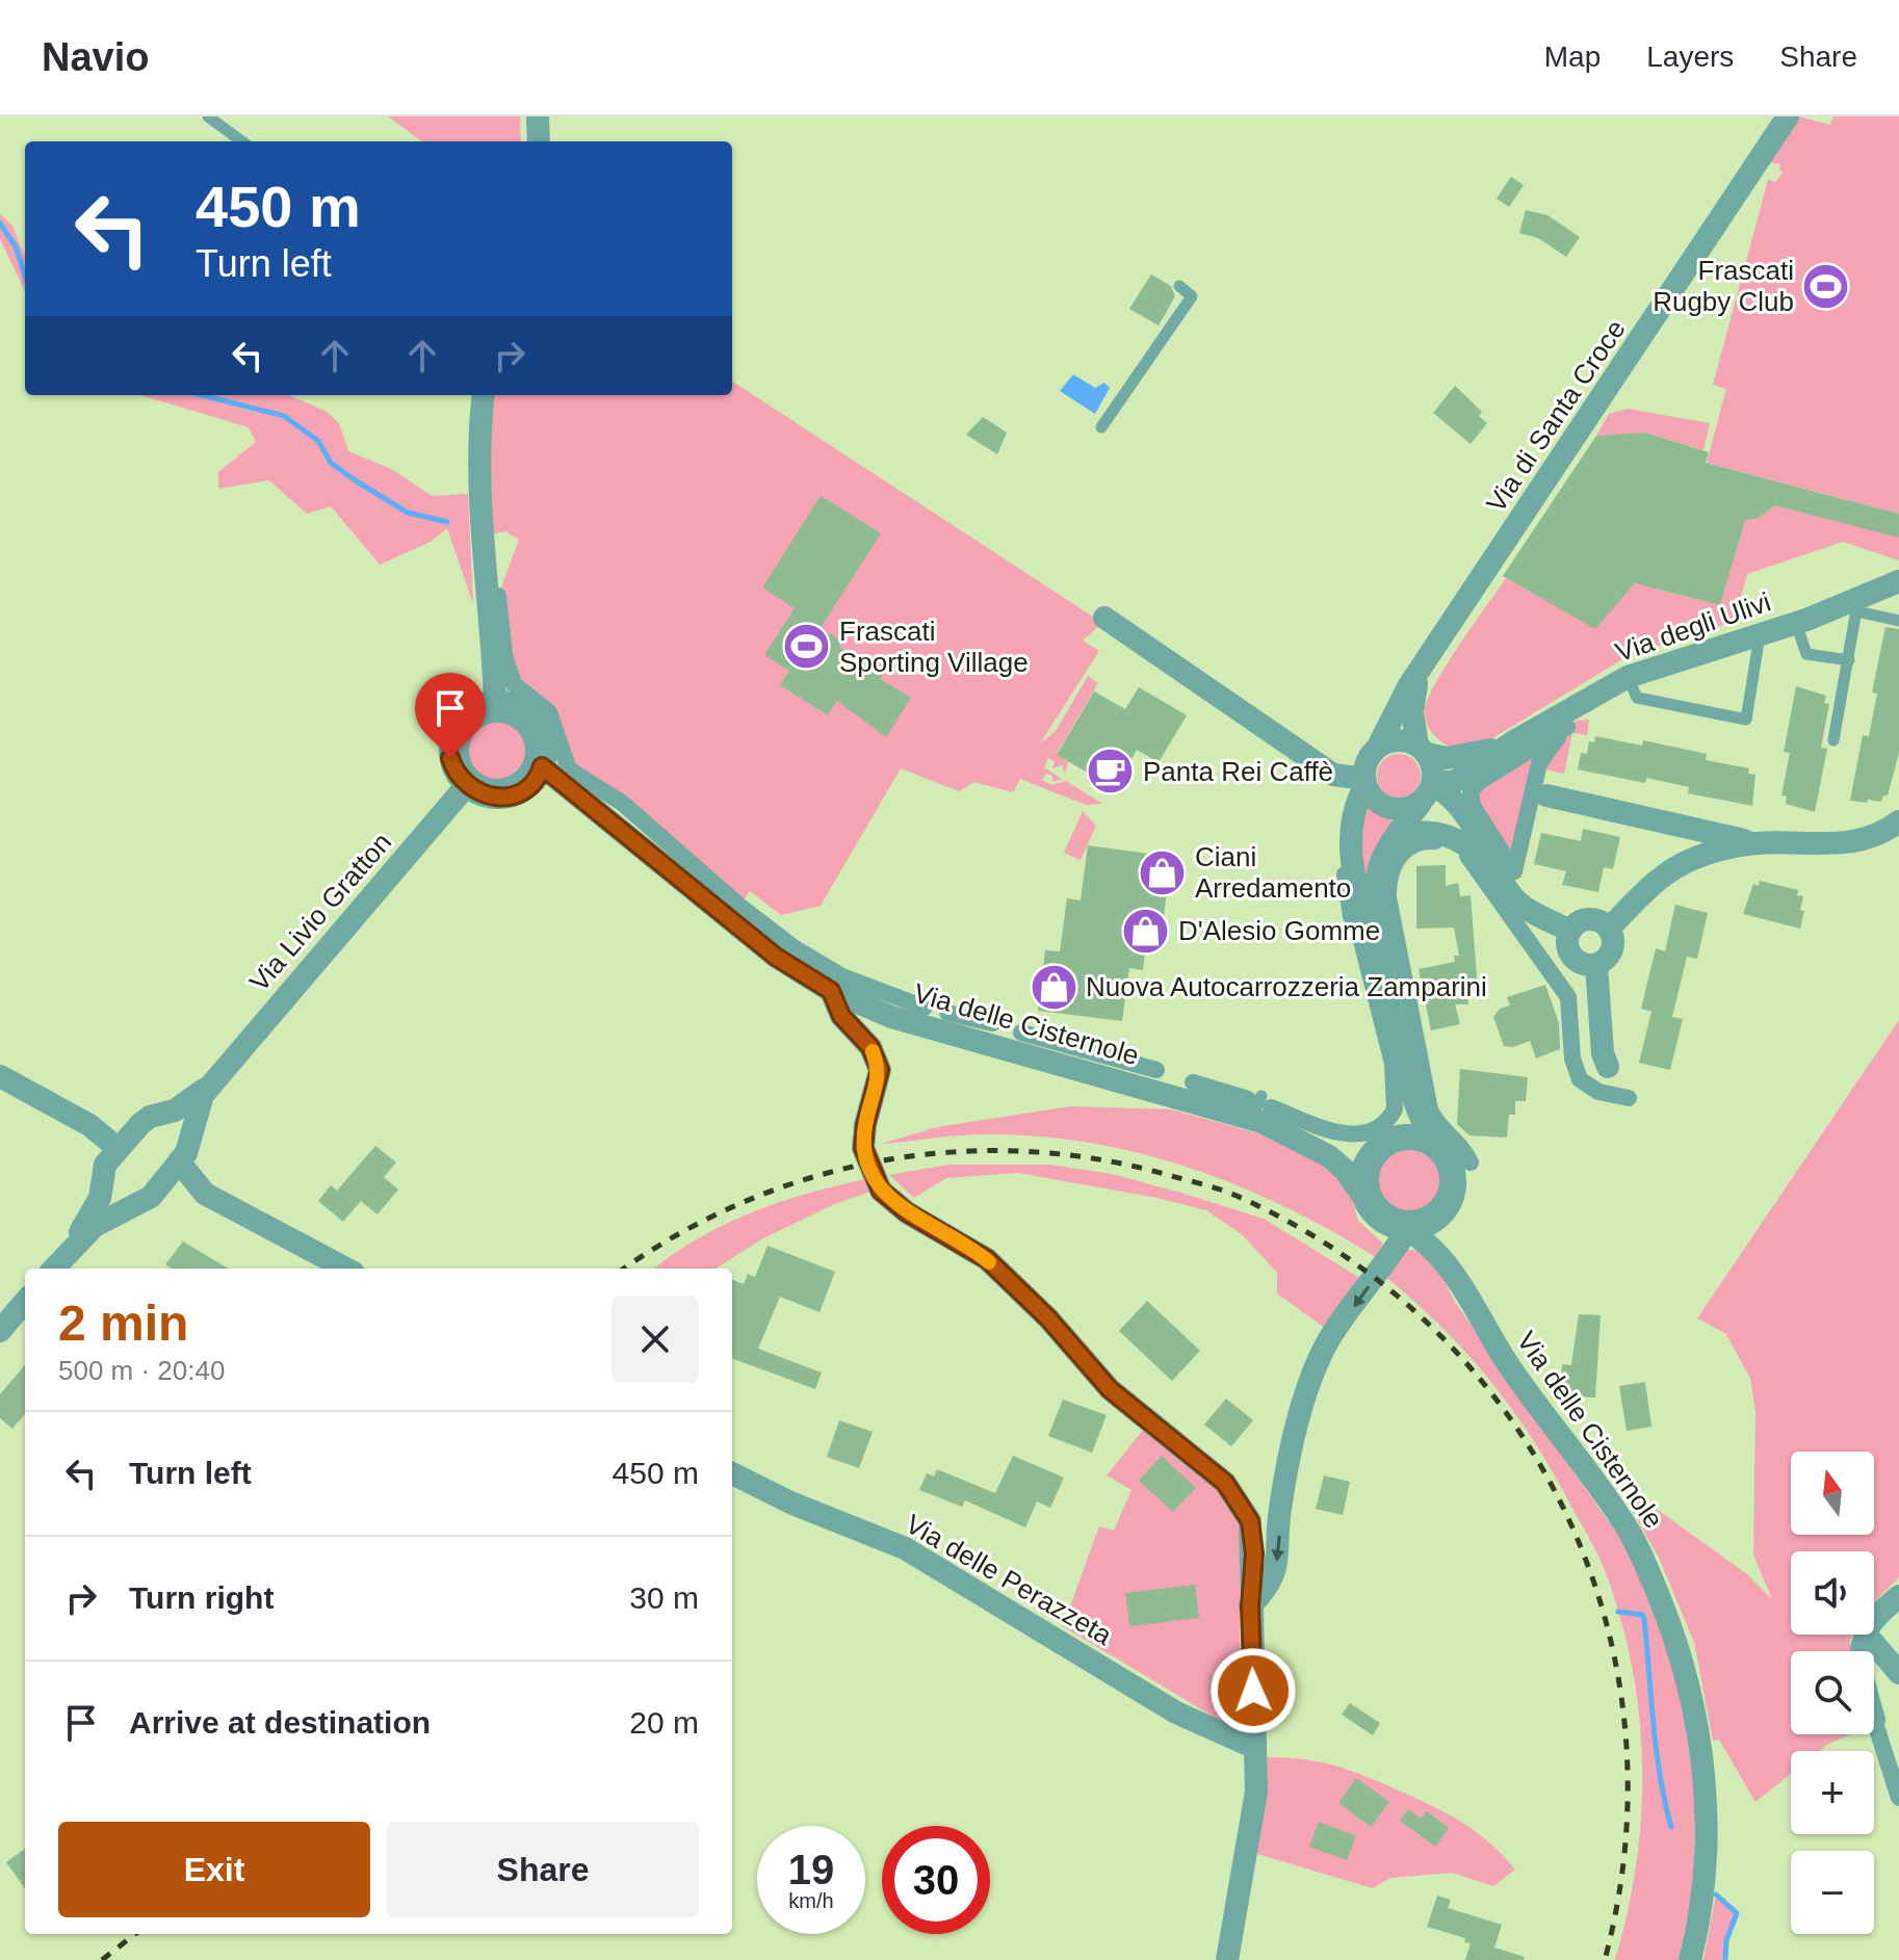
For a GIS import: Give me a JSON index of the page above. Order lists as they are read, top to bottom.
{
  "streets": {
    "street": [
      "Via di Santa Croce",
      "Via degli Ulivi",
      "Via Livio Gratton",
      "Via delle Cisternole",
      "Via delle Perazzeta"
    ]
  },
  "crossings": [
    ["Via delle Cisternole", "Via delle Perazzeta"]
  ],
  "places": {
    "sports": ["Frascati Rugby Club", "Frascati Sporting Village"],
    "cafe": ["Panta Rei Caffè"],
    "shop": ["Ciani Arredamento", "D'Alesio Gomme", "Nuova Autocarrozzeria Zamparini"]
  },
  "north": "top",
  "page": {
    "header": "Navio",
    "nav": ["Map", "Layers", "Share"],
    "turn": ["450 m", "Turn left"],
    "heading": ["2 min", "500 m · 20:40"],
    "list": [
      {
        "name": "Turn left",
        "value": "450 m"
      },
      {
        "name": "Turn right",
        "value": "30 m"
      },
      {
        "name": "Arrive at destination",
        "value": "20 m"
      }
    ],
    "map_buttons": ["+", "−"],
    "buttons": ["Exit", "Share"],
    "speed": "19 km/h",
    "limit": "30"
  }
}
